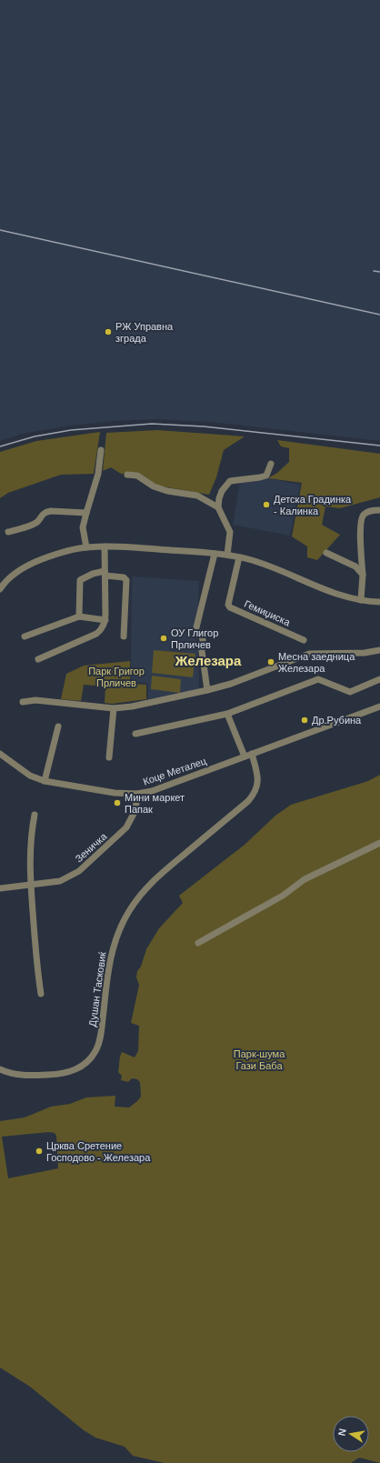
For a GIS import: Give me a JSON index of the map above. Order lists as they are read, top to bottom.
{
  "streets": {
    "street": [
      "Гемиџиска",
      "Коце Металец",
      "Зеничка",
      "Душан Тасковиќ"
    ]
  },
  "crossings": [
    ["Коце Металец", "Зеничка"],
    ["Коце Металец", "Душан Тасковиќ"]
  ],
  "districts": ["Железара"],
  "parks": ["Парк Григор Прличев", "Парк-шума Гази Баба"],
  "places": [
    "РЖ Управна зграда",
    "Детска Градинка - Калинка",
    "ОУ Глигор Прличев",
    "Месна заедница Железара",
    "Др.Рубина",
    "Мини маркет Папак",
    "Црква Сретение Господово - Железара"
  ],
  "north": "left"
}
